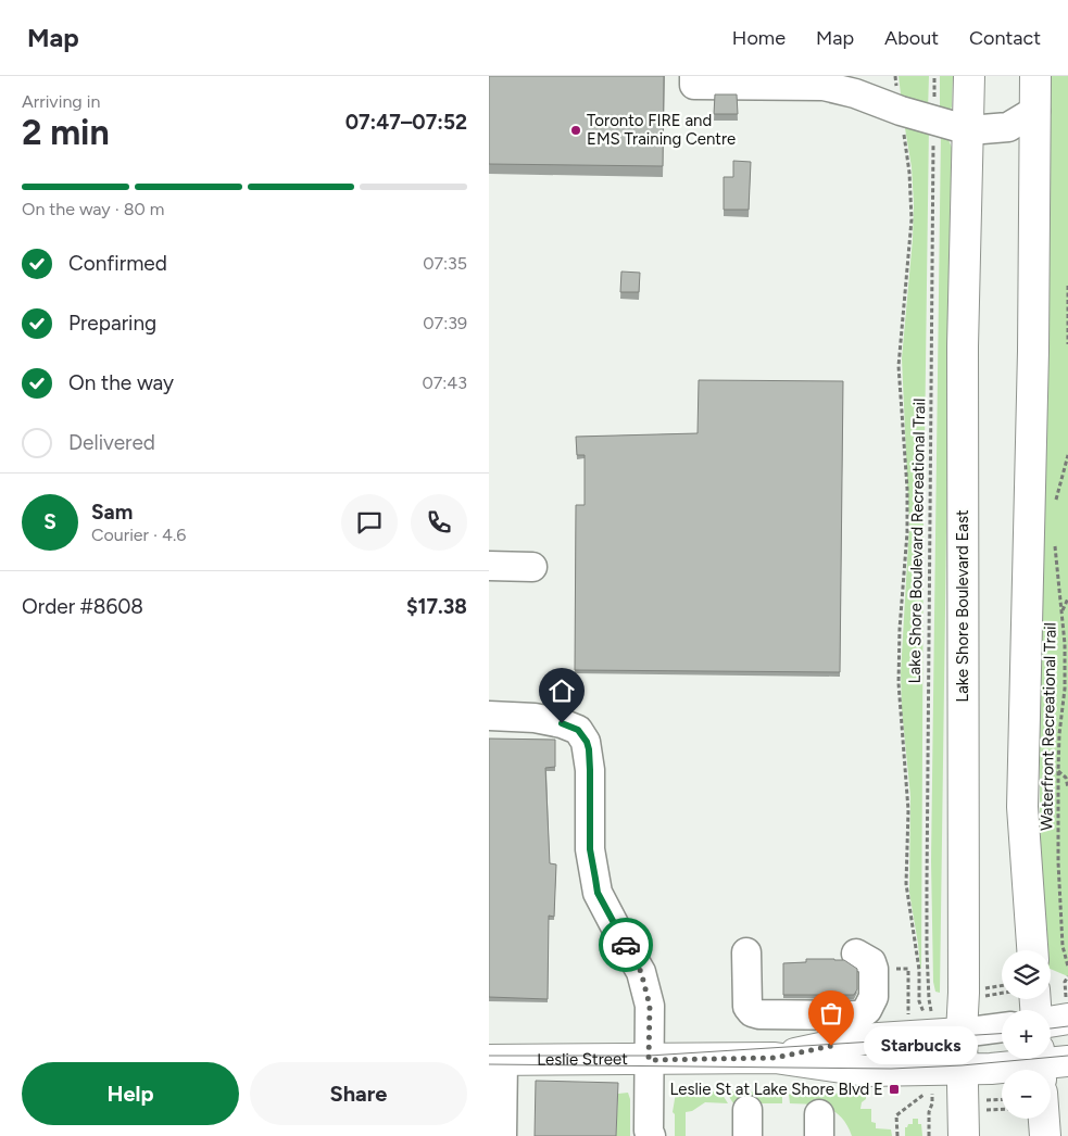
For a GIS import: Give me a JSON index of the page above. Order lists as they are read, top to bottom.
{
  "streets": {
    "main road": ["Lake Shore Boulevard East", "Leslie Street"],
    "path": ["Lake Shore Boulevard Recreational Trail", "Waterfront Recreational Trail"]
  },
  "crossings": [
    ["Lake Shore Boulevard East", "Leslie Street"]
  ],
  "places": {
    "other": ["Toronto FIRE and EMS Training Centre", "Starbucks"],
    "transit": ["Leslie St at Lake Shore Blvd E"]
  },
  "page": {
    "header": "Map",
    "nav": [
      "Home",
      "Map",
      "About",
      "Contact"
    ],
    "heading": ["2 min", "Arriving in", "07:47–07:52"],
    "panel": [
      "Sam",
      "Courier · 4.6",
      "Order #8608",
      "$17.38"
    ],
    "bar": "On the way · 80 m",
    "list": [
      ["Confirmed", "07:35"],
      ["Preparing", "07:39"],
      ["On the way", "07:43"],
      "Delivered"
    ],
    "round": "S",
    "map_buttons": ["+", "−"],
    "bubble": "Starbucks",
    "buttons": ["Help", "Share"]
  }
}
